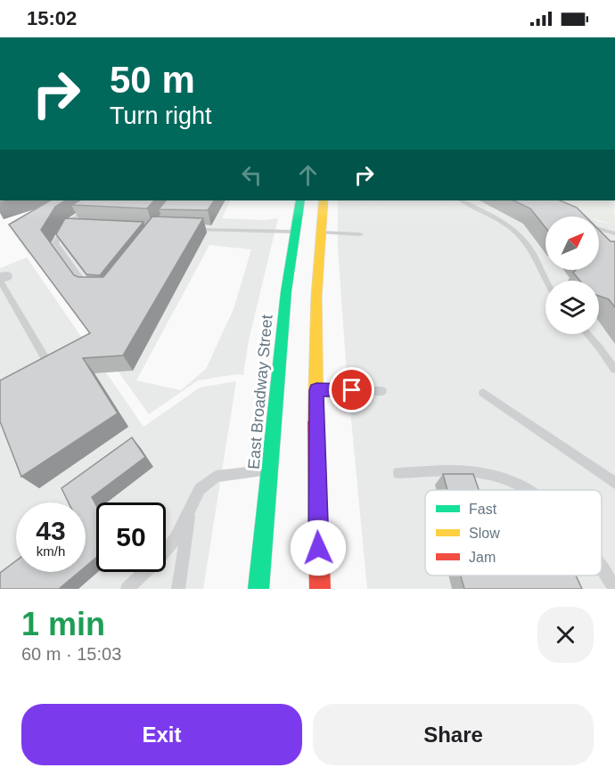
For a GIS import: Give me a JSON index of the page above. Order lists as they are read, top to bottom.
{
  "streets": {
    "main road": ["East Broadway Street"]
  },
  "legend": ["Fast", "Slow", "Jam"],
  "north": "top right",
  "page": {
    "status": "15:02",
    "turn": ["50 m", "Turn right"],
    "speed": "43 km/h",
    "limit": "50",
    "heading": ["1 min", "60 m · 15:03"],
    "buttons": ["Exit", "Share"]
  }
}
